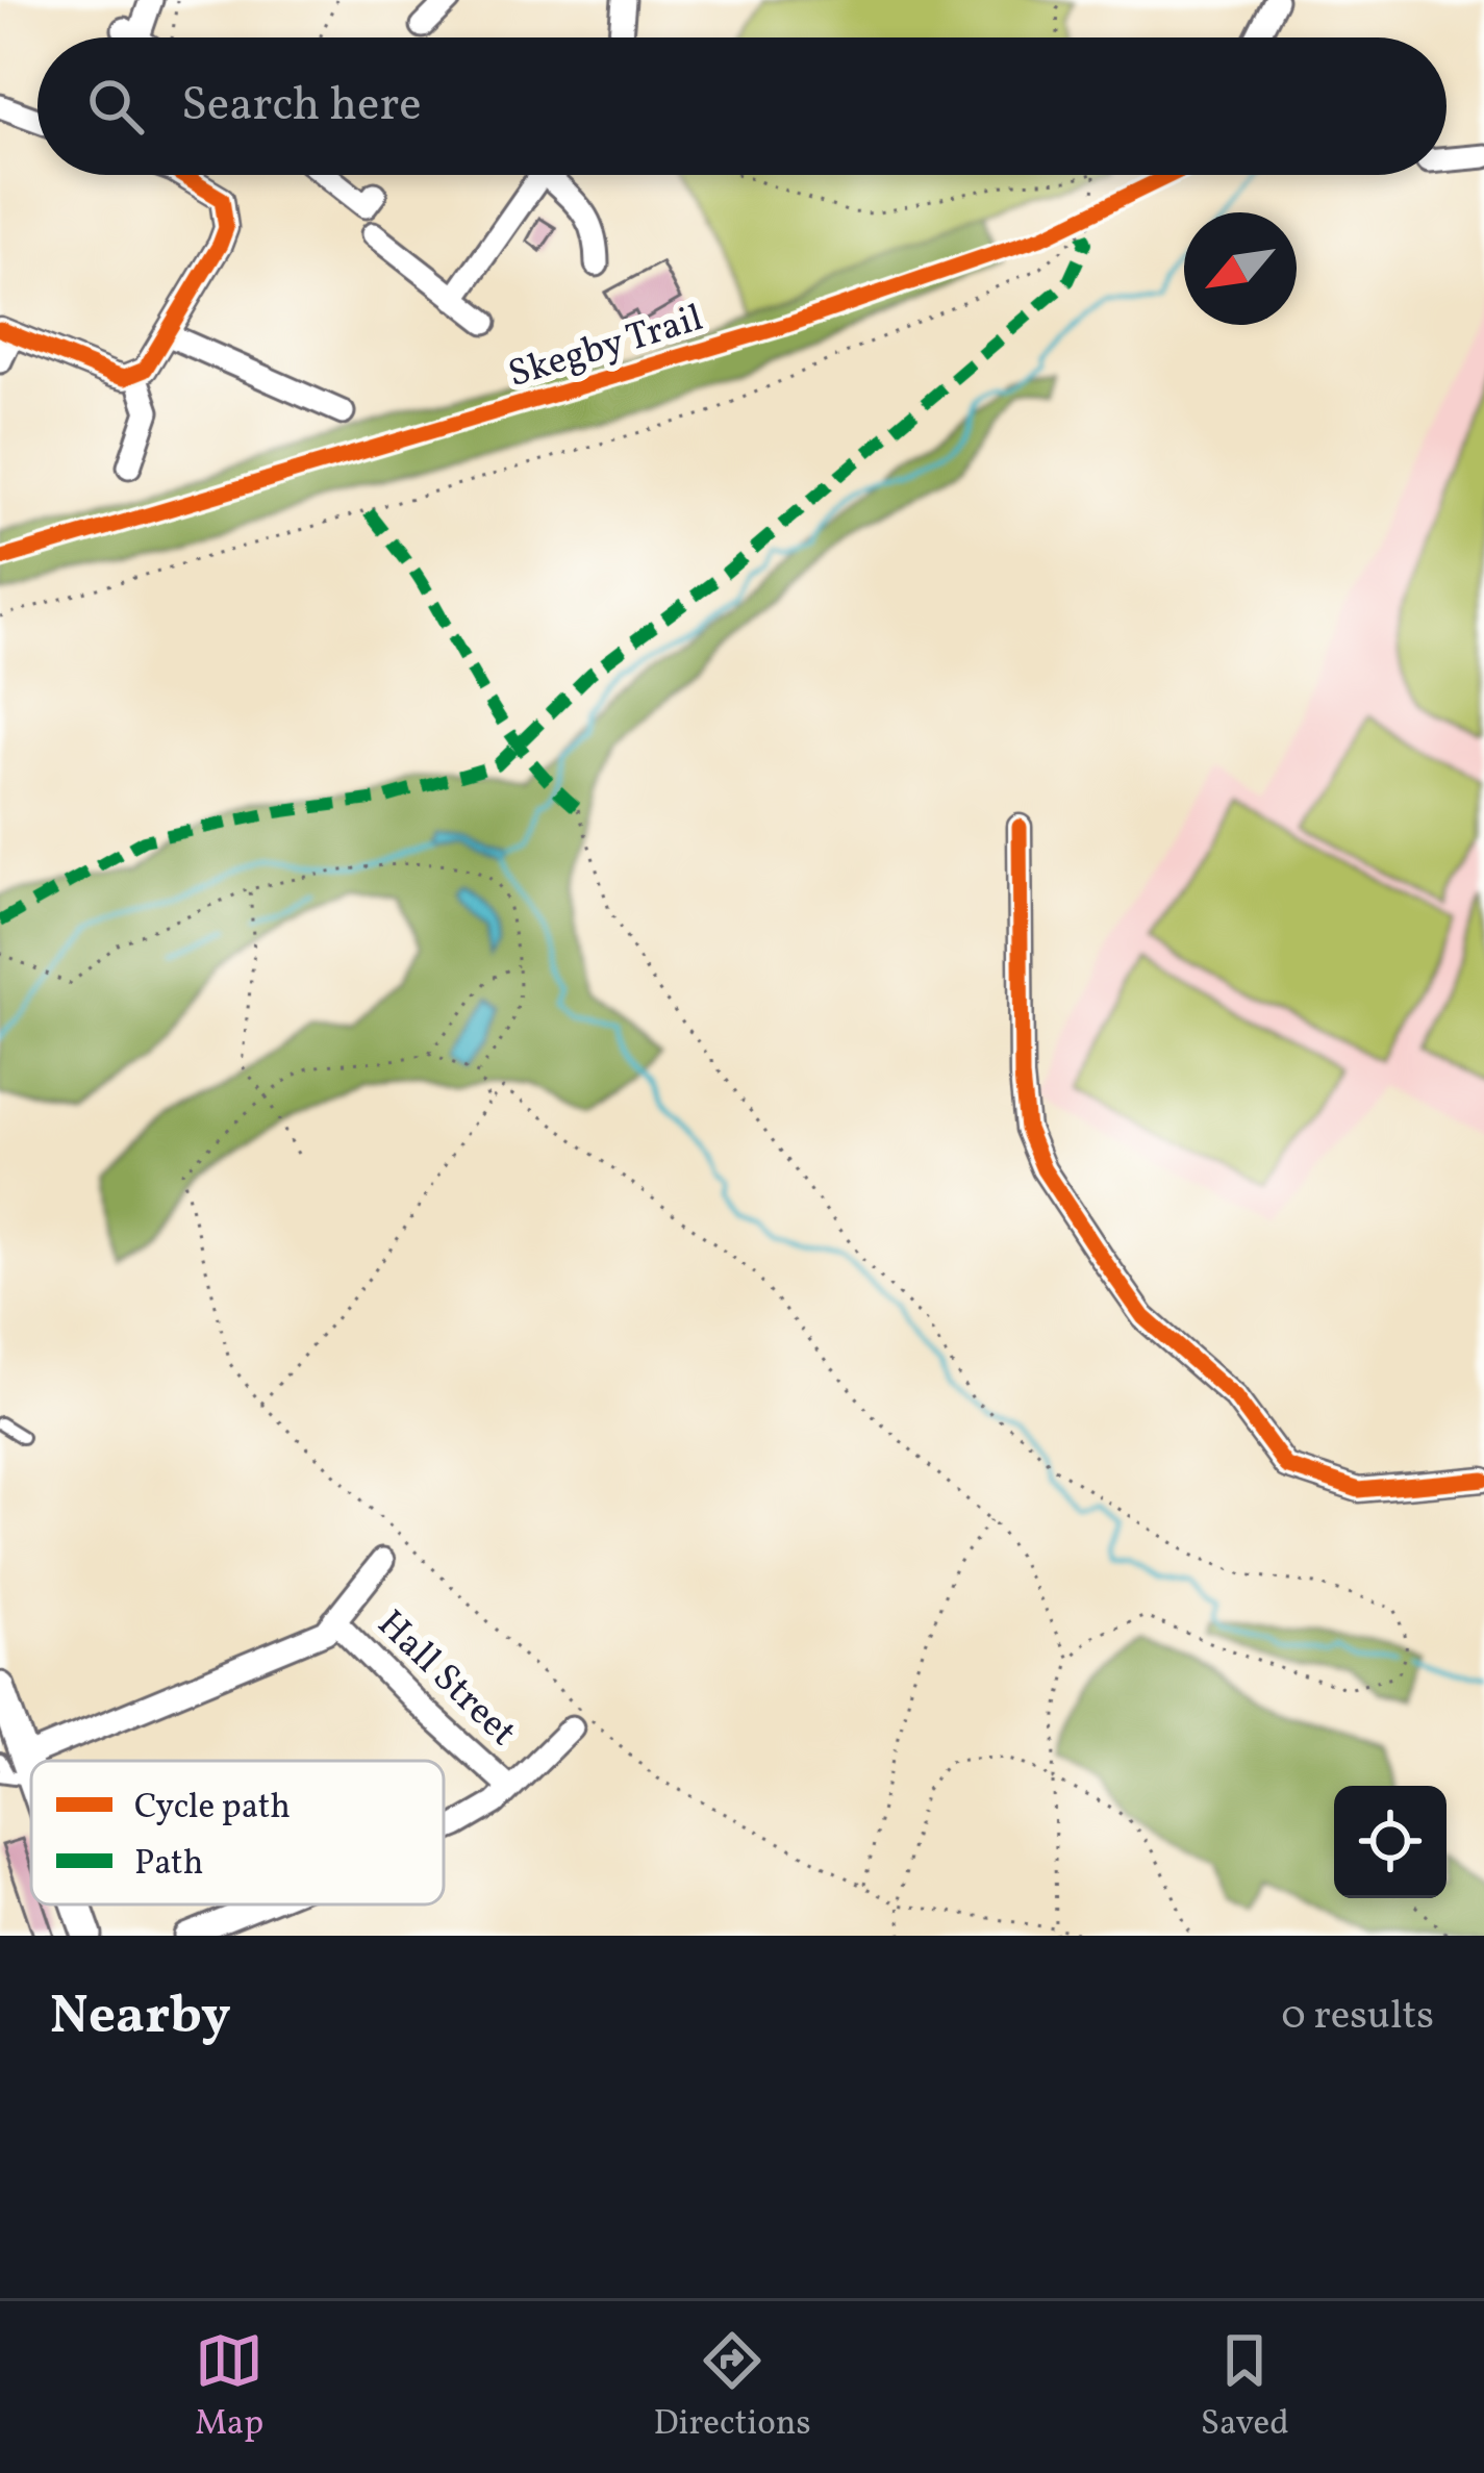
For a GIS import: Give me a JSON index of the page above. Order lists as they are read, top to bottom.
{
  "streets": {
    "street": ["Hall Street"],
    "cycle path": ["Skegby Trail"]
  },
  "legend": ["Cycle path", "Path"],
  "north": "bottom left",
  "page": {
    "search": "Search here",
    "heading": ["Nearby", "0 results"],
    "nav": ["Map", "Directions", "Saved"]
  }
}
